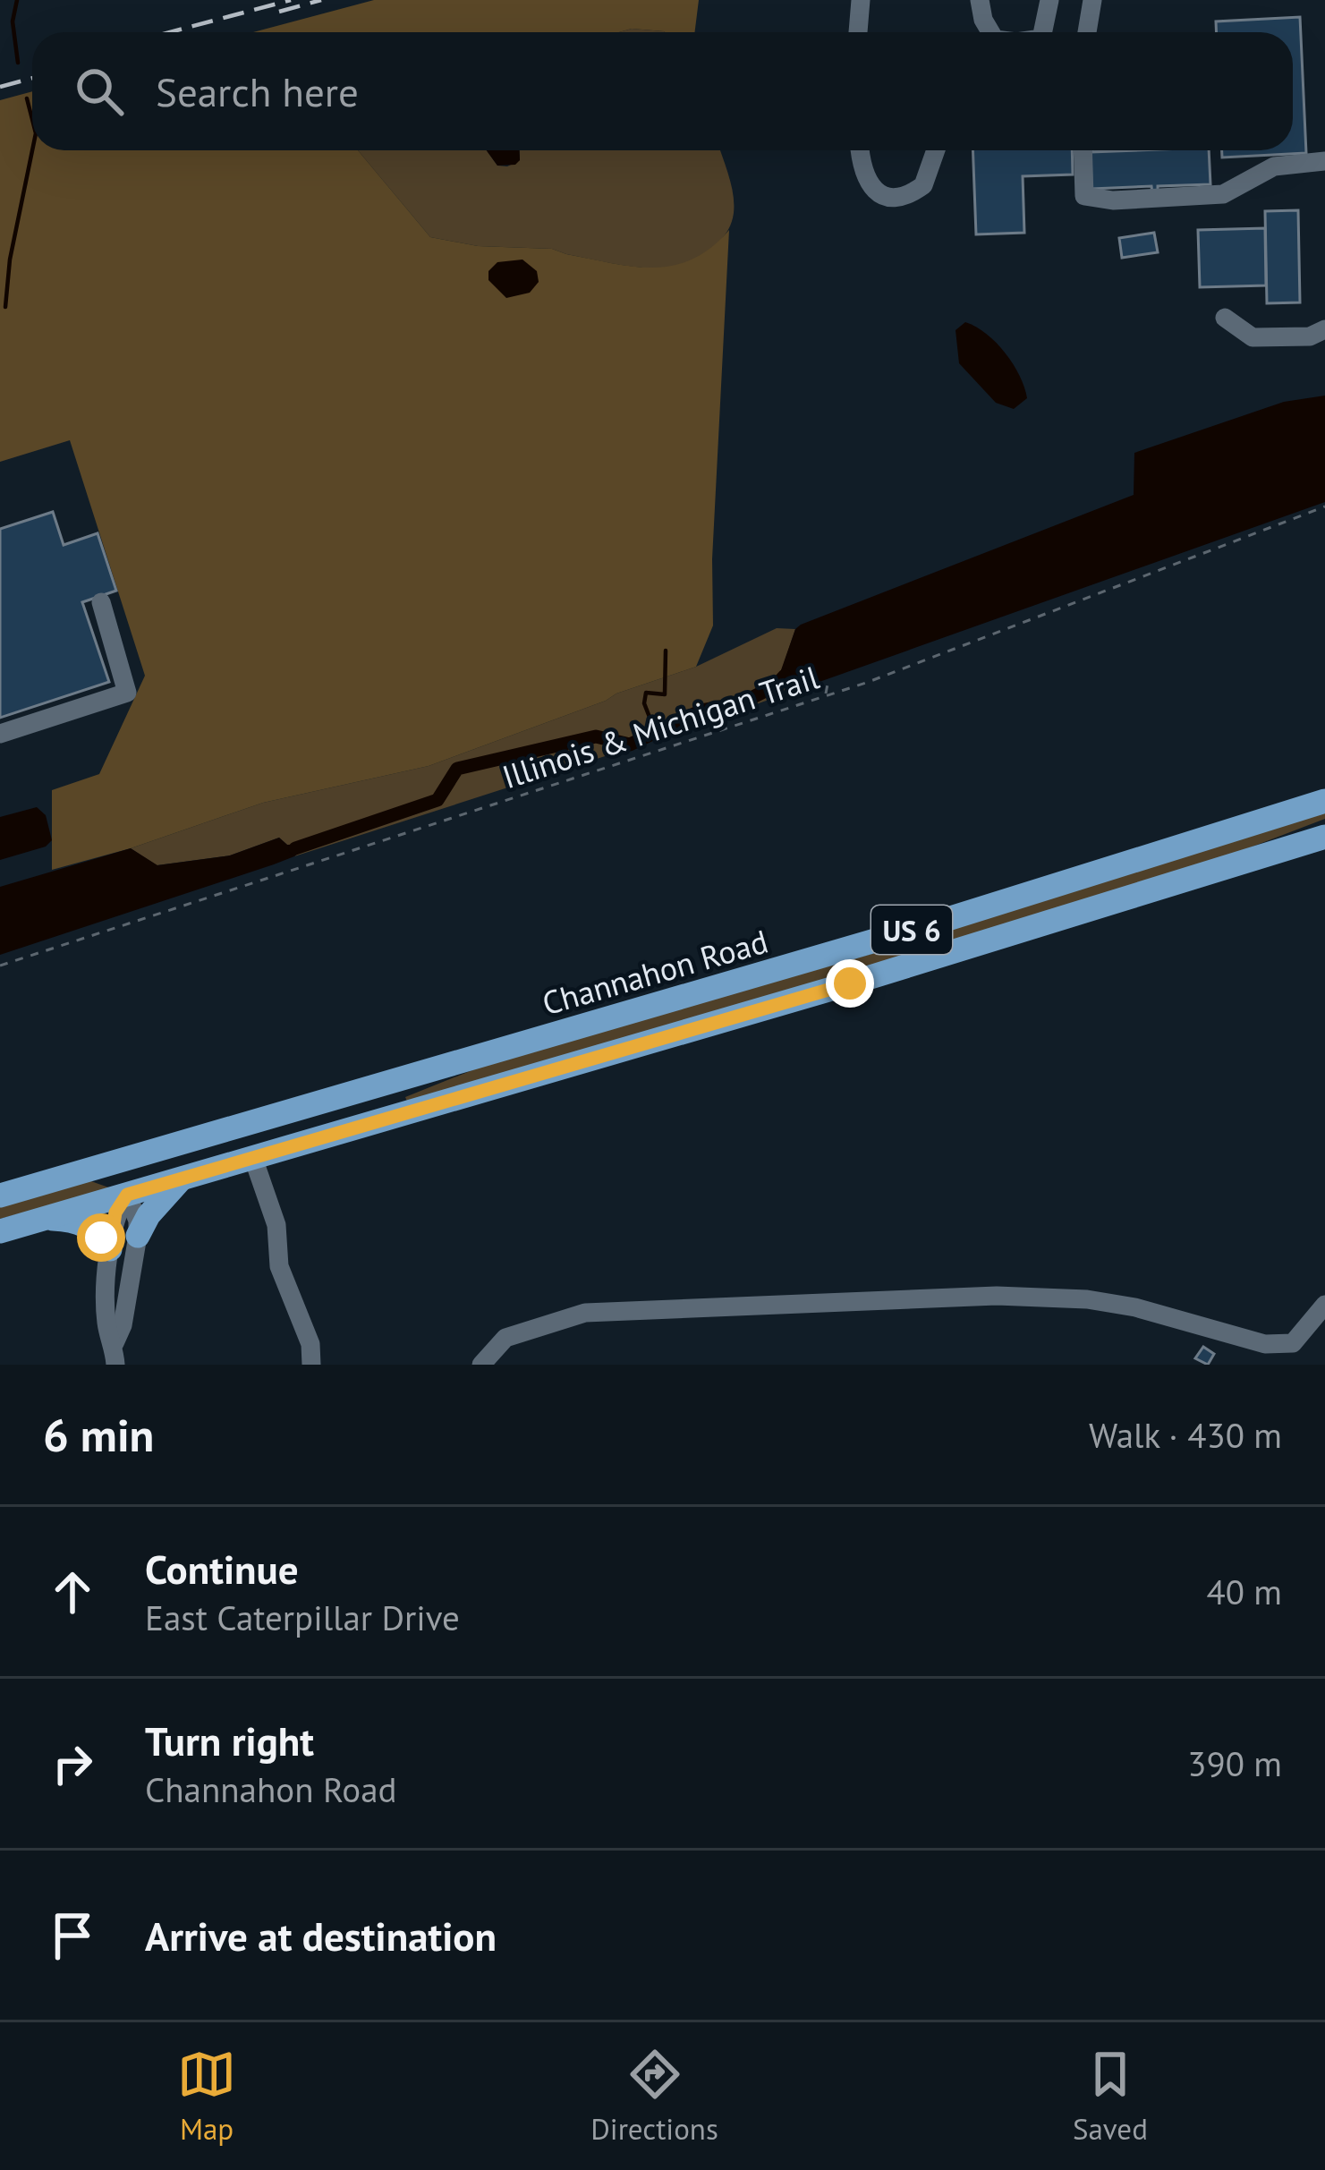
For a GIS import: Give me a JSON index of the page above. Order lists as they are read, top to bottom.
{
  "streets": {
    "main road": ["US 6", "Channahon Road"],
    "path": ["Illinois & Michigan Trail"]
  },
  "page": {
    "search": "Search here",
    "heading": ["6 min", "Walk · 430 m"],
    "list": [
      ["Continue", "East Caterpillar Drive", "40 m"],
      ["Turn right", "Channahon Road", "390 m"],
      "Arrive at destination"
    ],
    "nav": ["Map", "Directions", "Saved"]
  }
}
